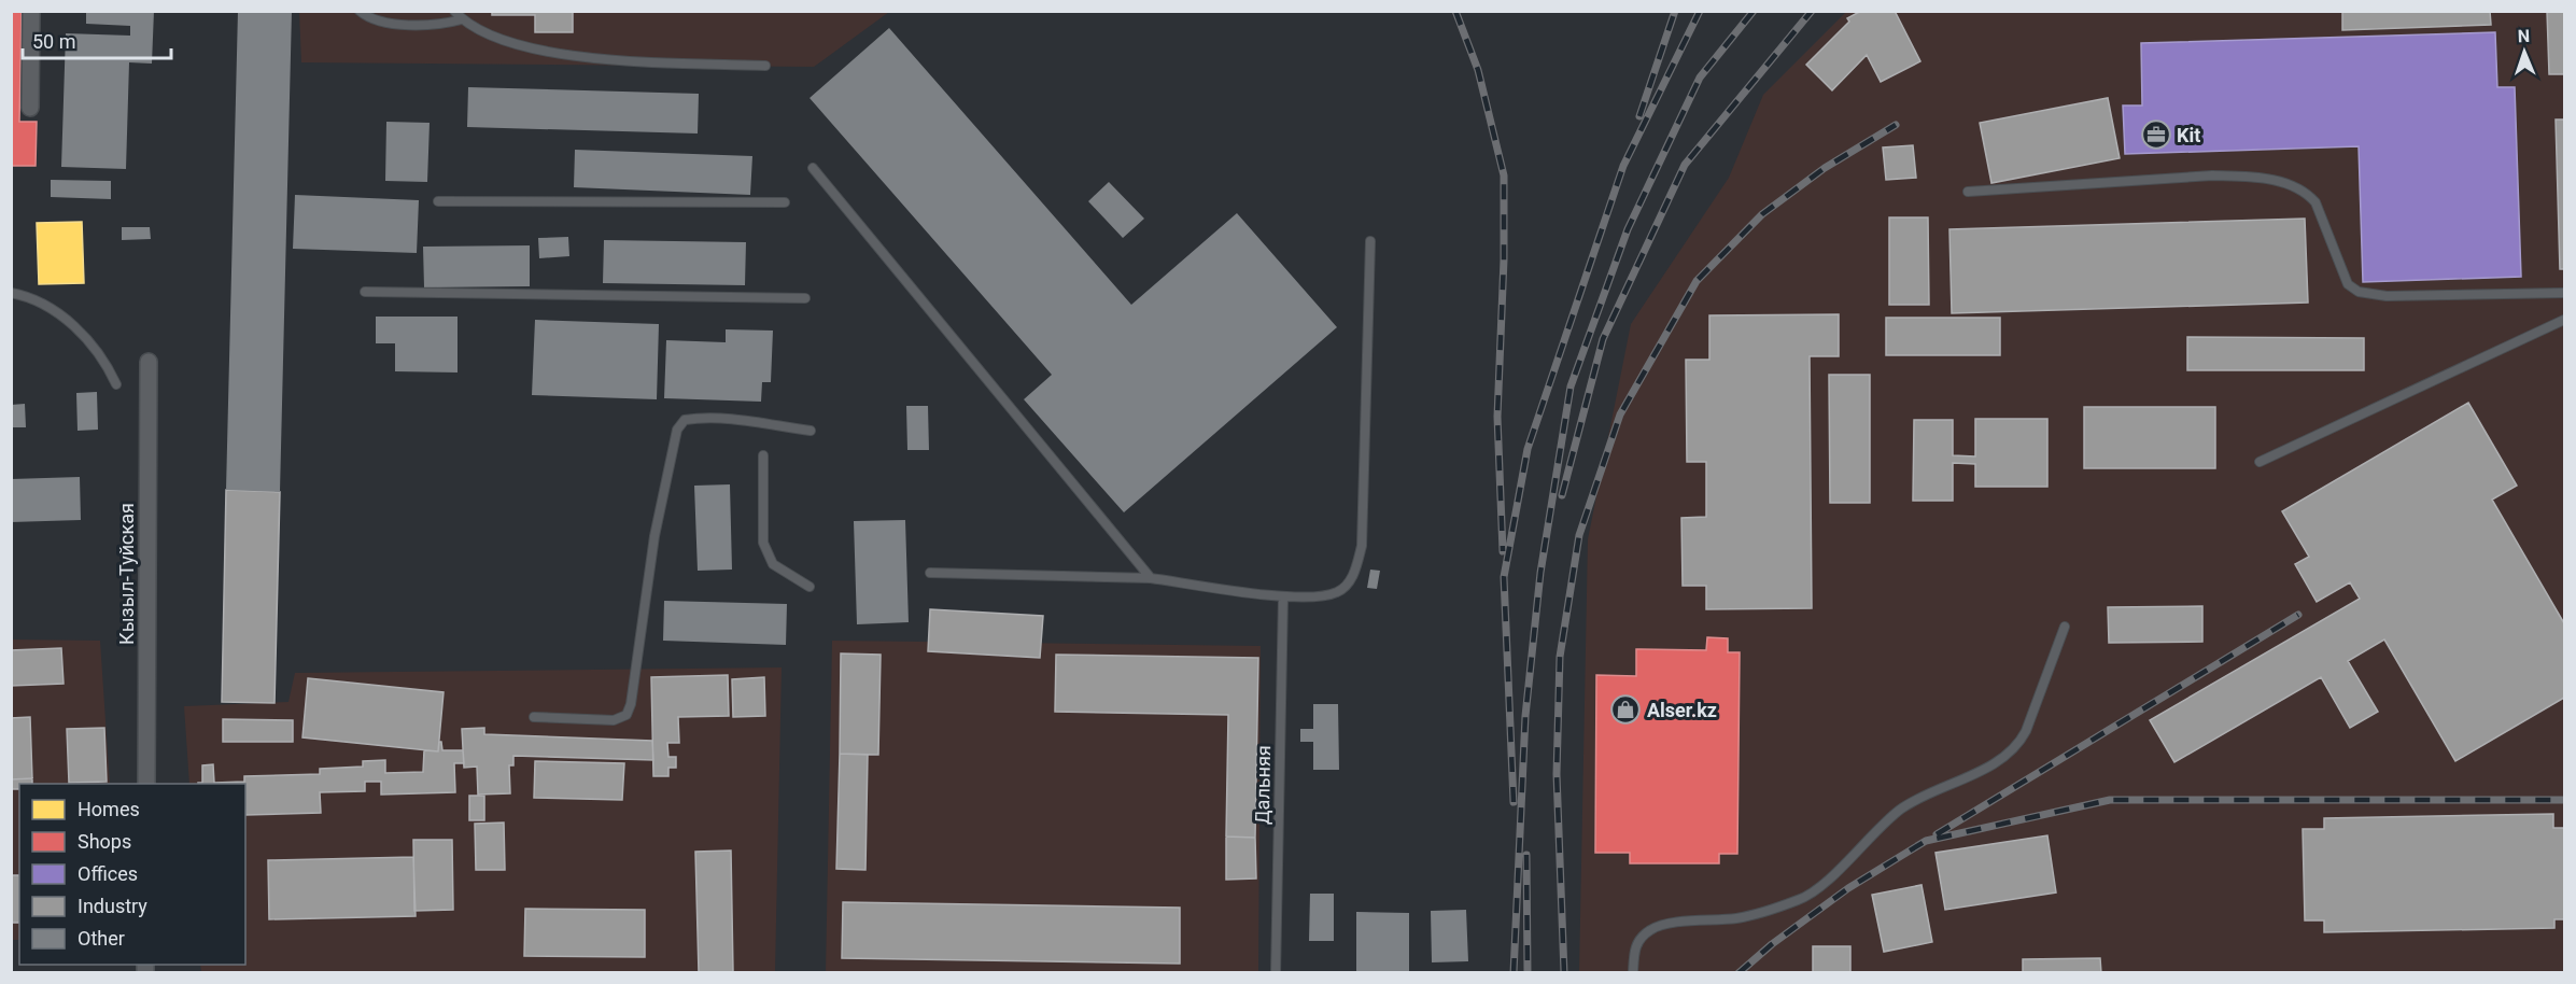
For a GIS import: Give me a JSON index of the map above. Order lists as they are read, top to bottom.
{
  "streets": {
    "street": ["Кызыл-Туйская"],
    "lane": ["Дальняя"]
  },
  "places": {
    "office": ["Kit"],
    "shop": ["Alser.kz"]
  },
  "legend": [
    "Homes",
    "Shops",
    "Offices",
    "Industry",
    "Other"
  ],
  "scale_bar": "50 m",
  "north": "top"
}
